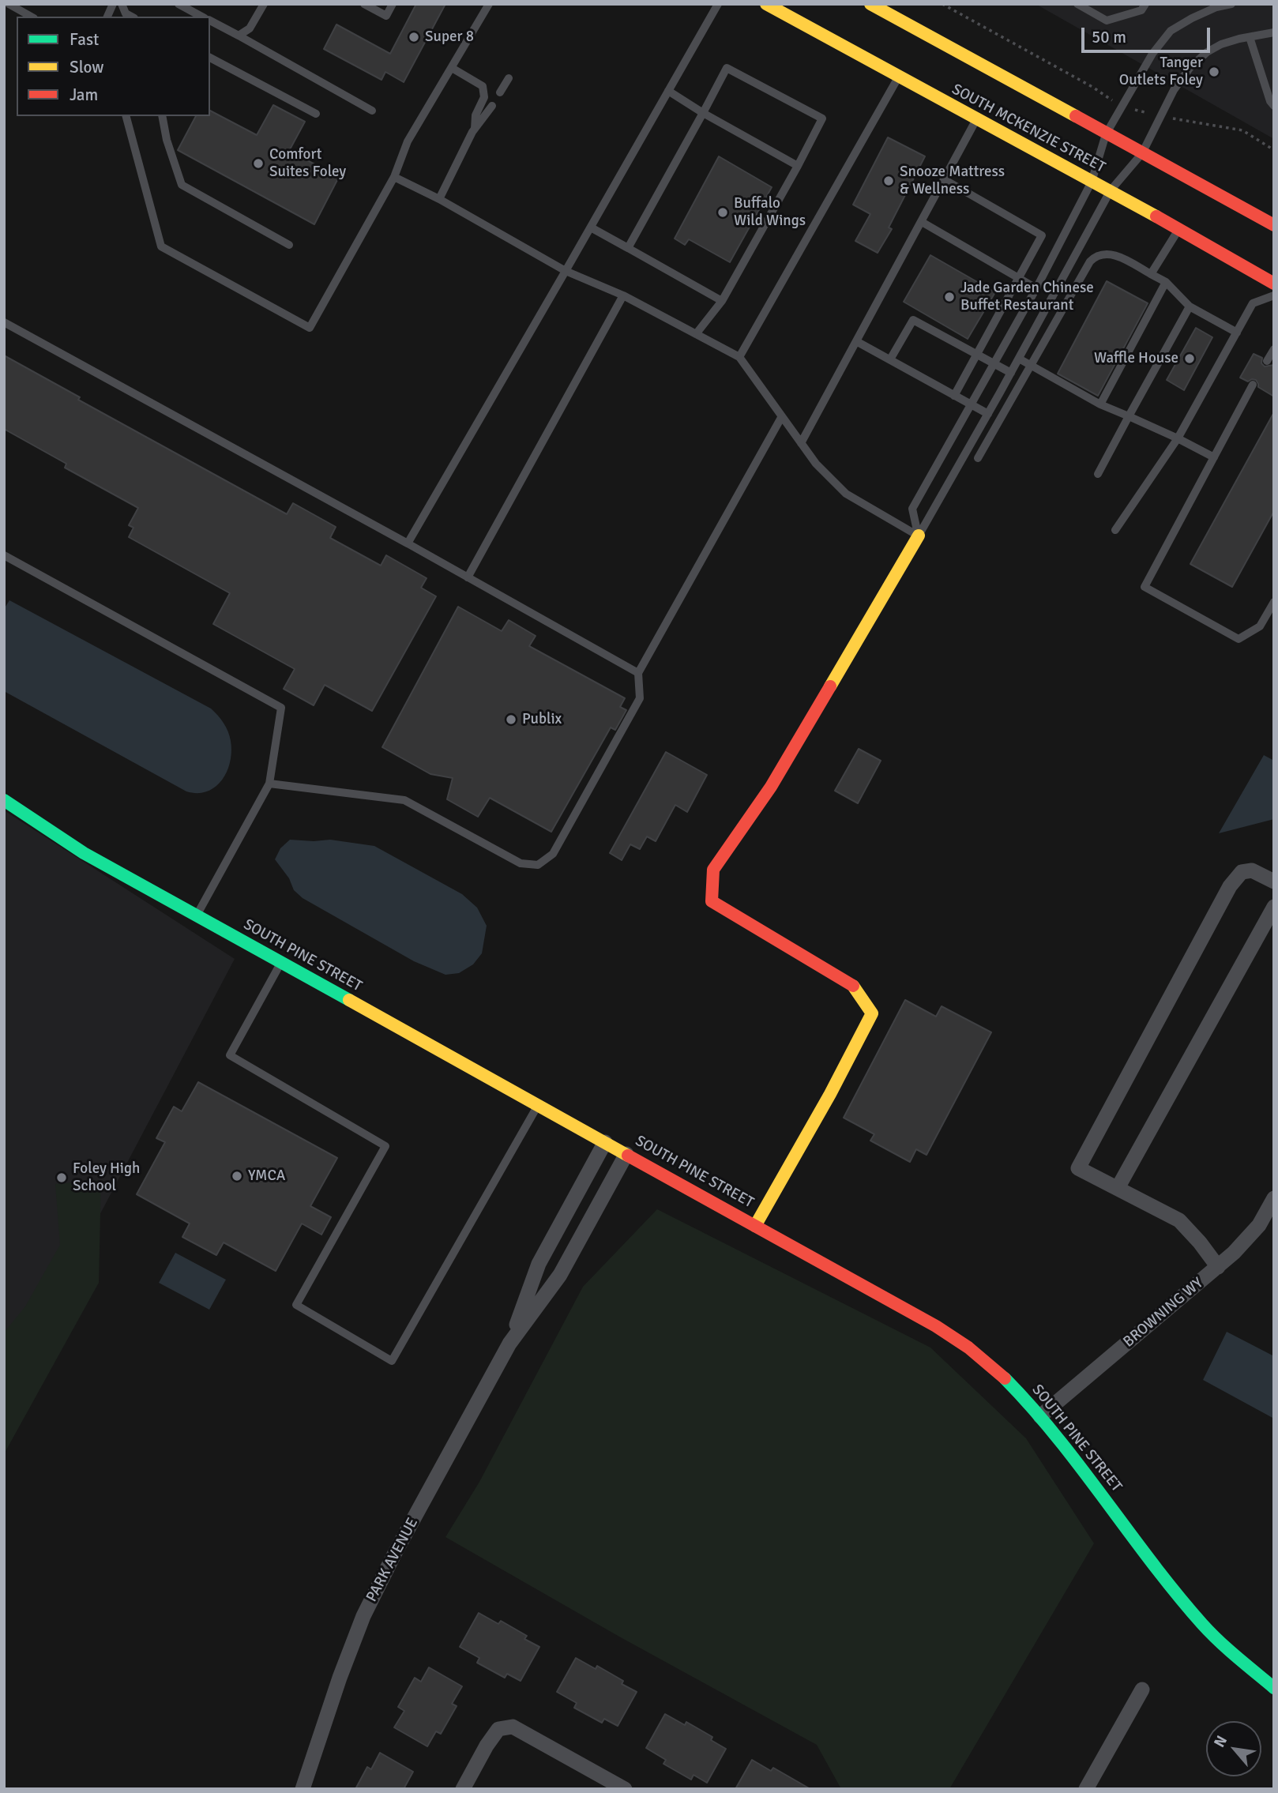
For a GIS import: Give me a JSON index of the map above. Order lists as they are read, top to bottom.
{
  "streets": {
    "street": [
      "SOUTH MCKENZIE STREET",
      "SOUTH PINE STREET",
      "BROWNING WY",
      "PARK AVENUE"
    ]
  },
  "crossings": [
    ["SOUTH PINE STREET", "BROWNING WY"],
    ["SOUTH PINE STREET", "PARK AVENUE"]
  ],
  "places": [
    "Super 8",
    "Tanger Outlets Foley",
    "Comfort Suites Foley",
    "Snooze Mattress & Wellness",
    "Buffalo Wild Wings",
    "Jade Garden Chinese Buffet Restaurant",
    "Waffle House",
    "Publix",
    "YMCA",
    "Foley High School"
  ],
  "legend": ["Fast", "Slow", "Jam"],
  "scale_bar": "50 m",
  "north": "top left"
}
